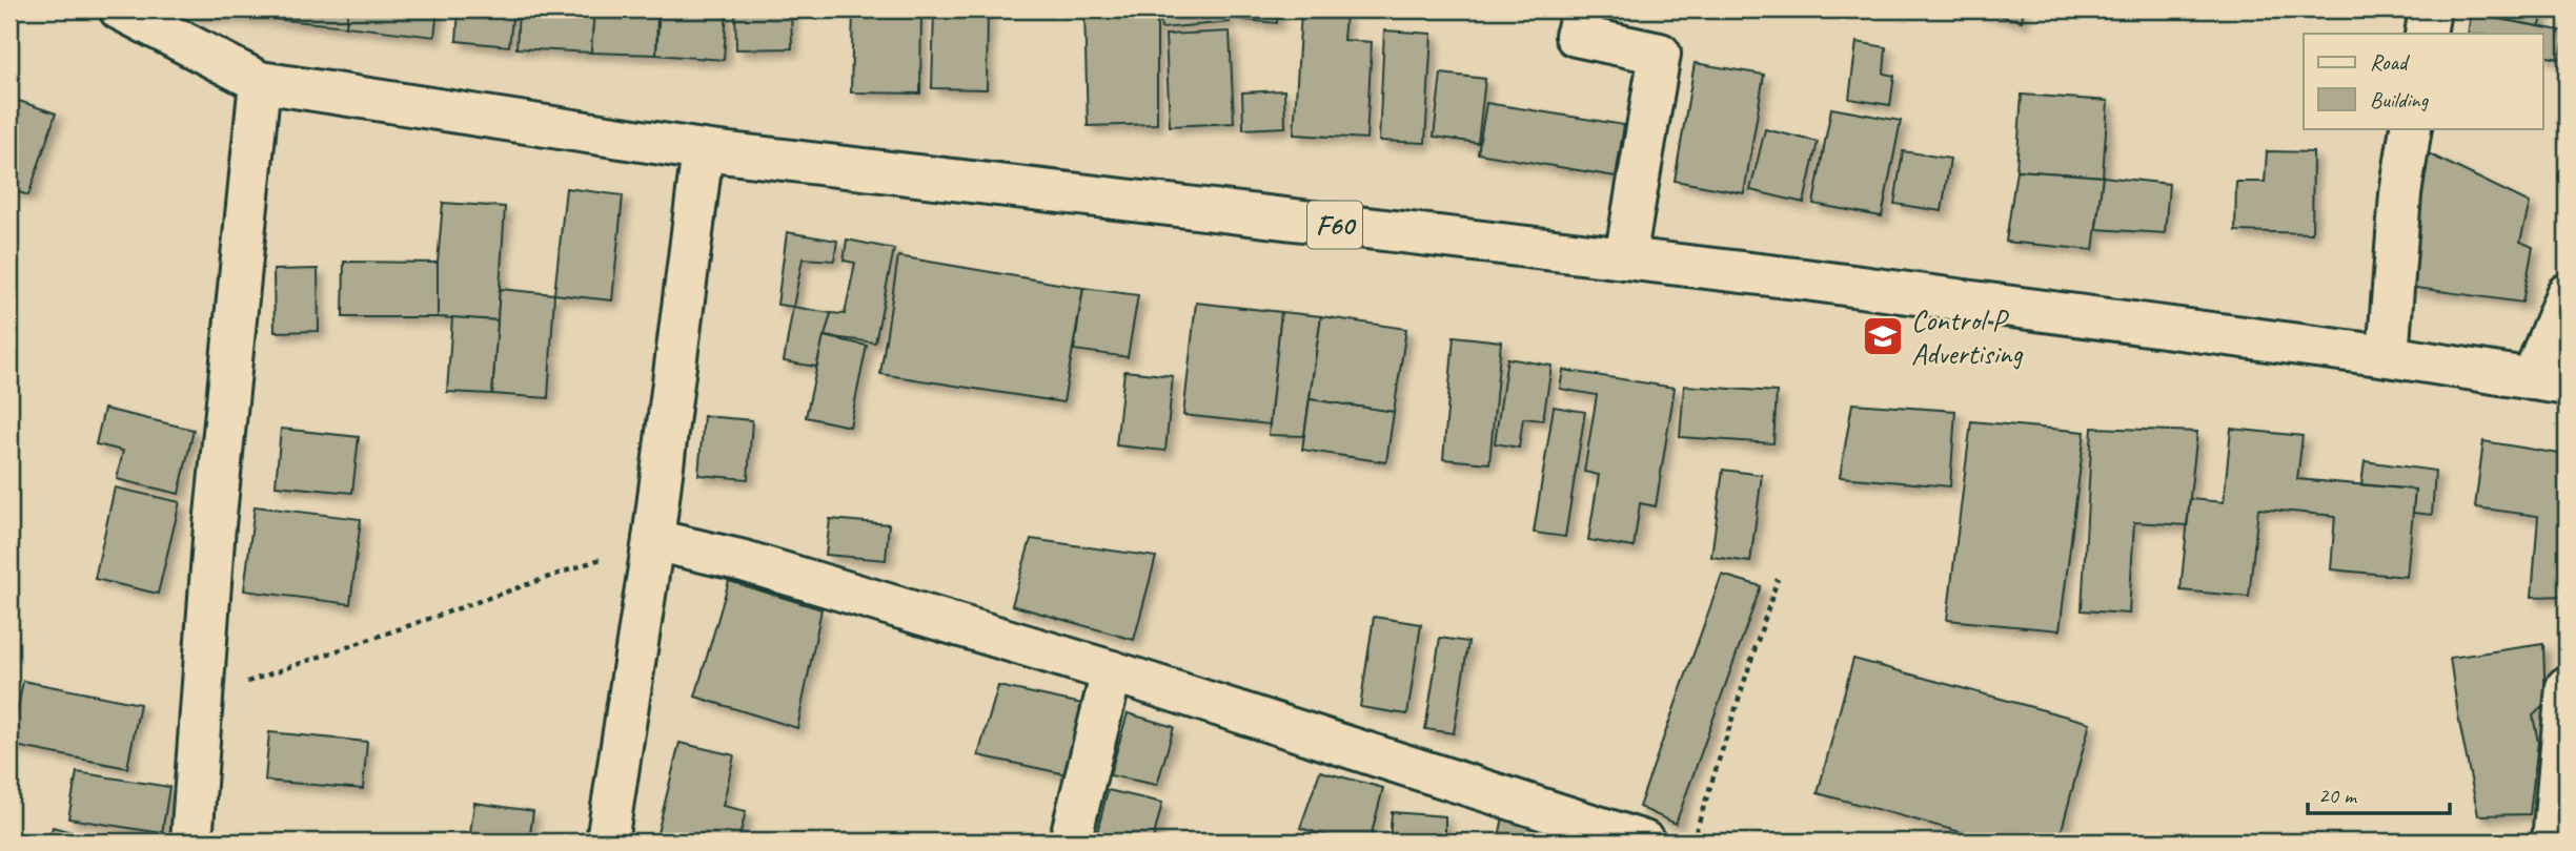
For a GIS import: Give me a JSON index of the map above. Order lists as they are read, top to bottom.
{
  "streets": {
    "street": ["F60"]
  },
  "places": {
    "school or university": ["Control P Advertising"]
  },
  "legend": ["Road", "Building"],
  "scale_bar": "20 m"
}
